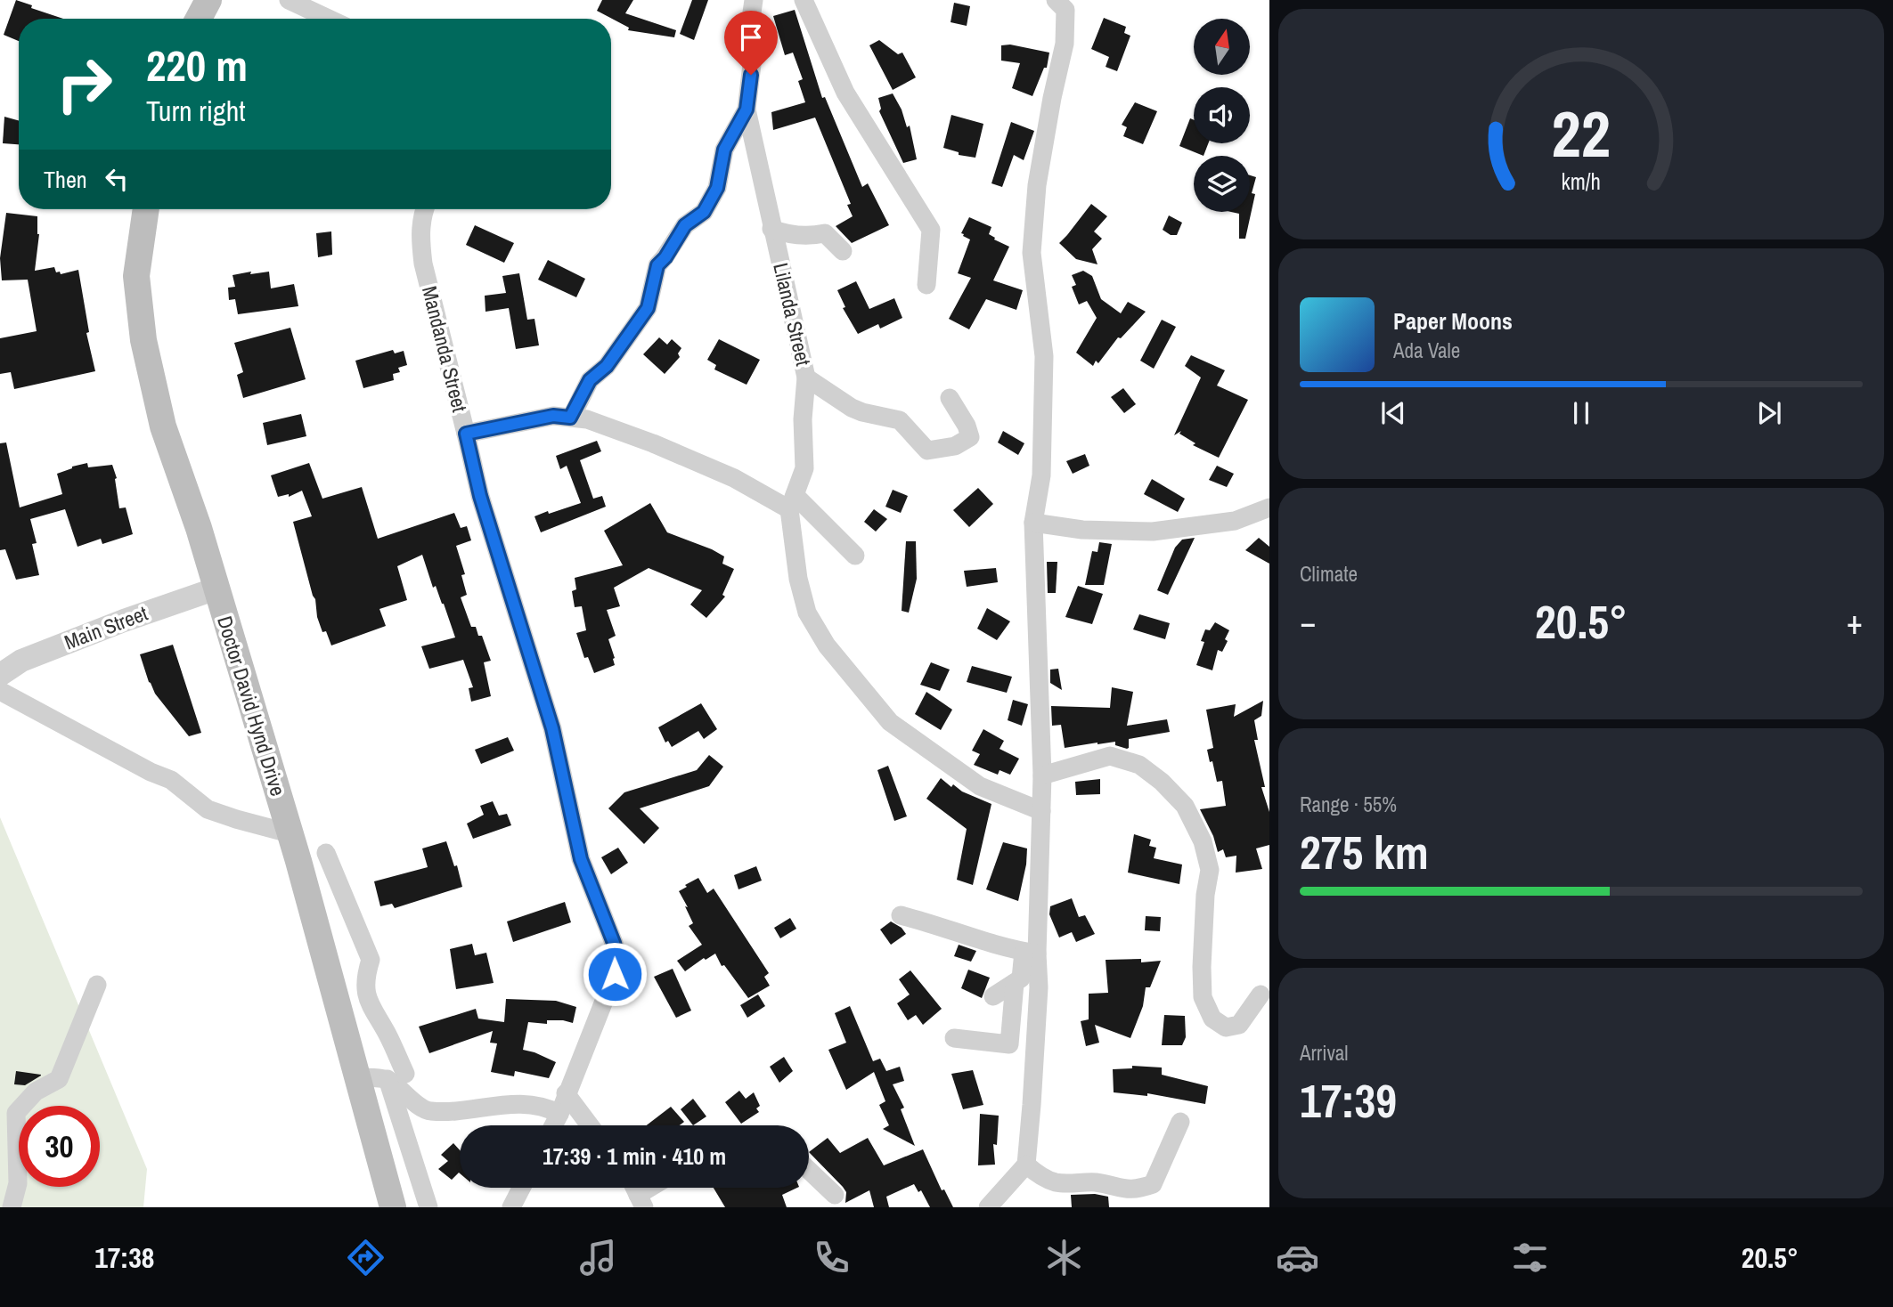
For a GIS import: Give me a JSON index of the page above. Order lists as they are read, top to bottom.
{
  "streets": {
    "main road": ["Doctor David Hynd Drive"],
    "street": ["Lilanda Street", "Mandanda Street", "Main Street"]
  },
  "crossings": [
    ["Main Street", "Doctor David Hynd Drive"]
  ],
  "north": "top",
  "page": {
    "turn": ["220 m", "Turn right"],
    "then": "Then",
    "song": ["Paper Moons", "Ada Vale"],
    "tile": [
      "Climate",
      ["Range · 55%", "275 km"],
      ["Arrival", "17:39"]
    ],
    "heat": ["−", "20.5°", "+"],
    "limit": "30",
    "trip": "17:39 · 1 min · 410 m",
    "tabs": ["17:38", "20.5°"],
    "gauge": ["22", "km/h"]
  }
}
